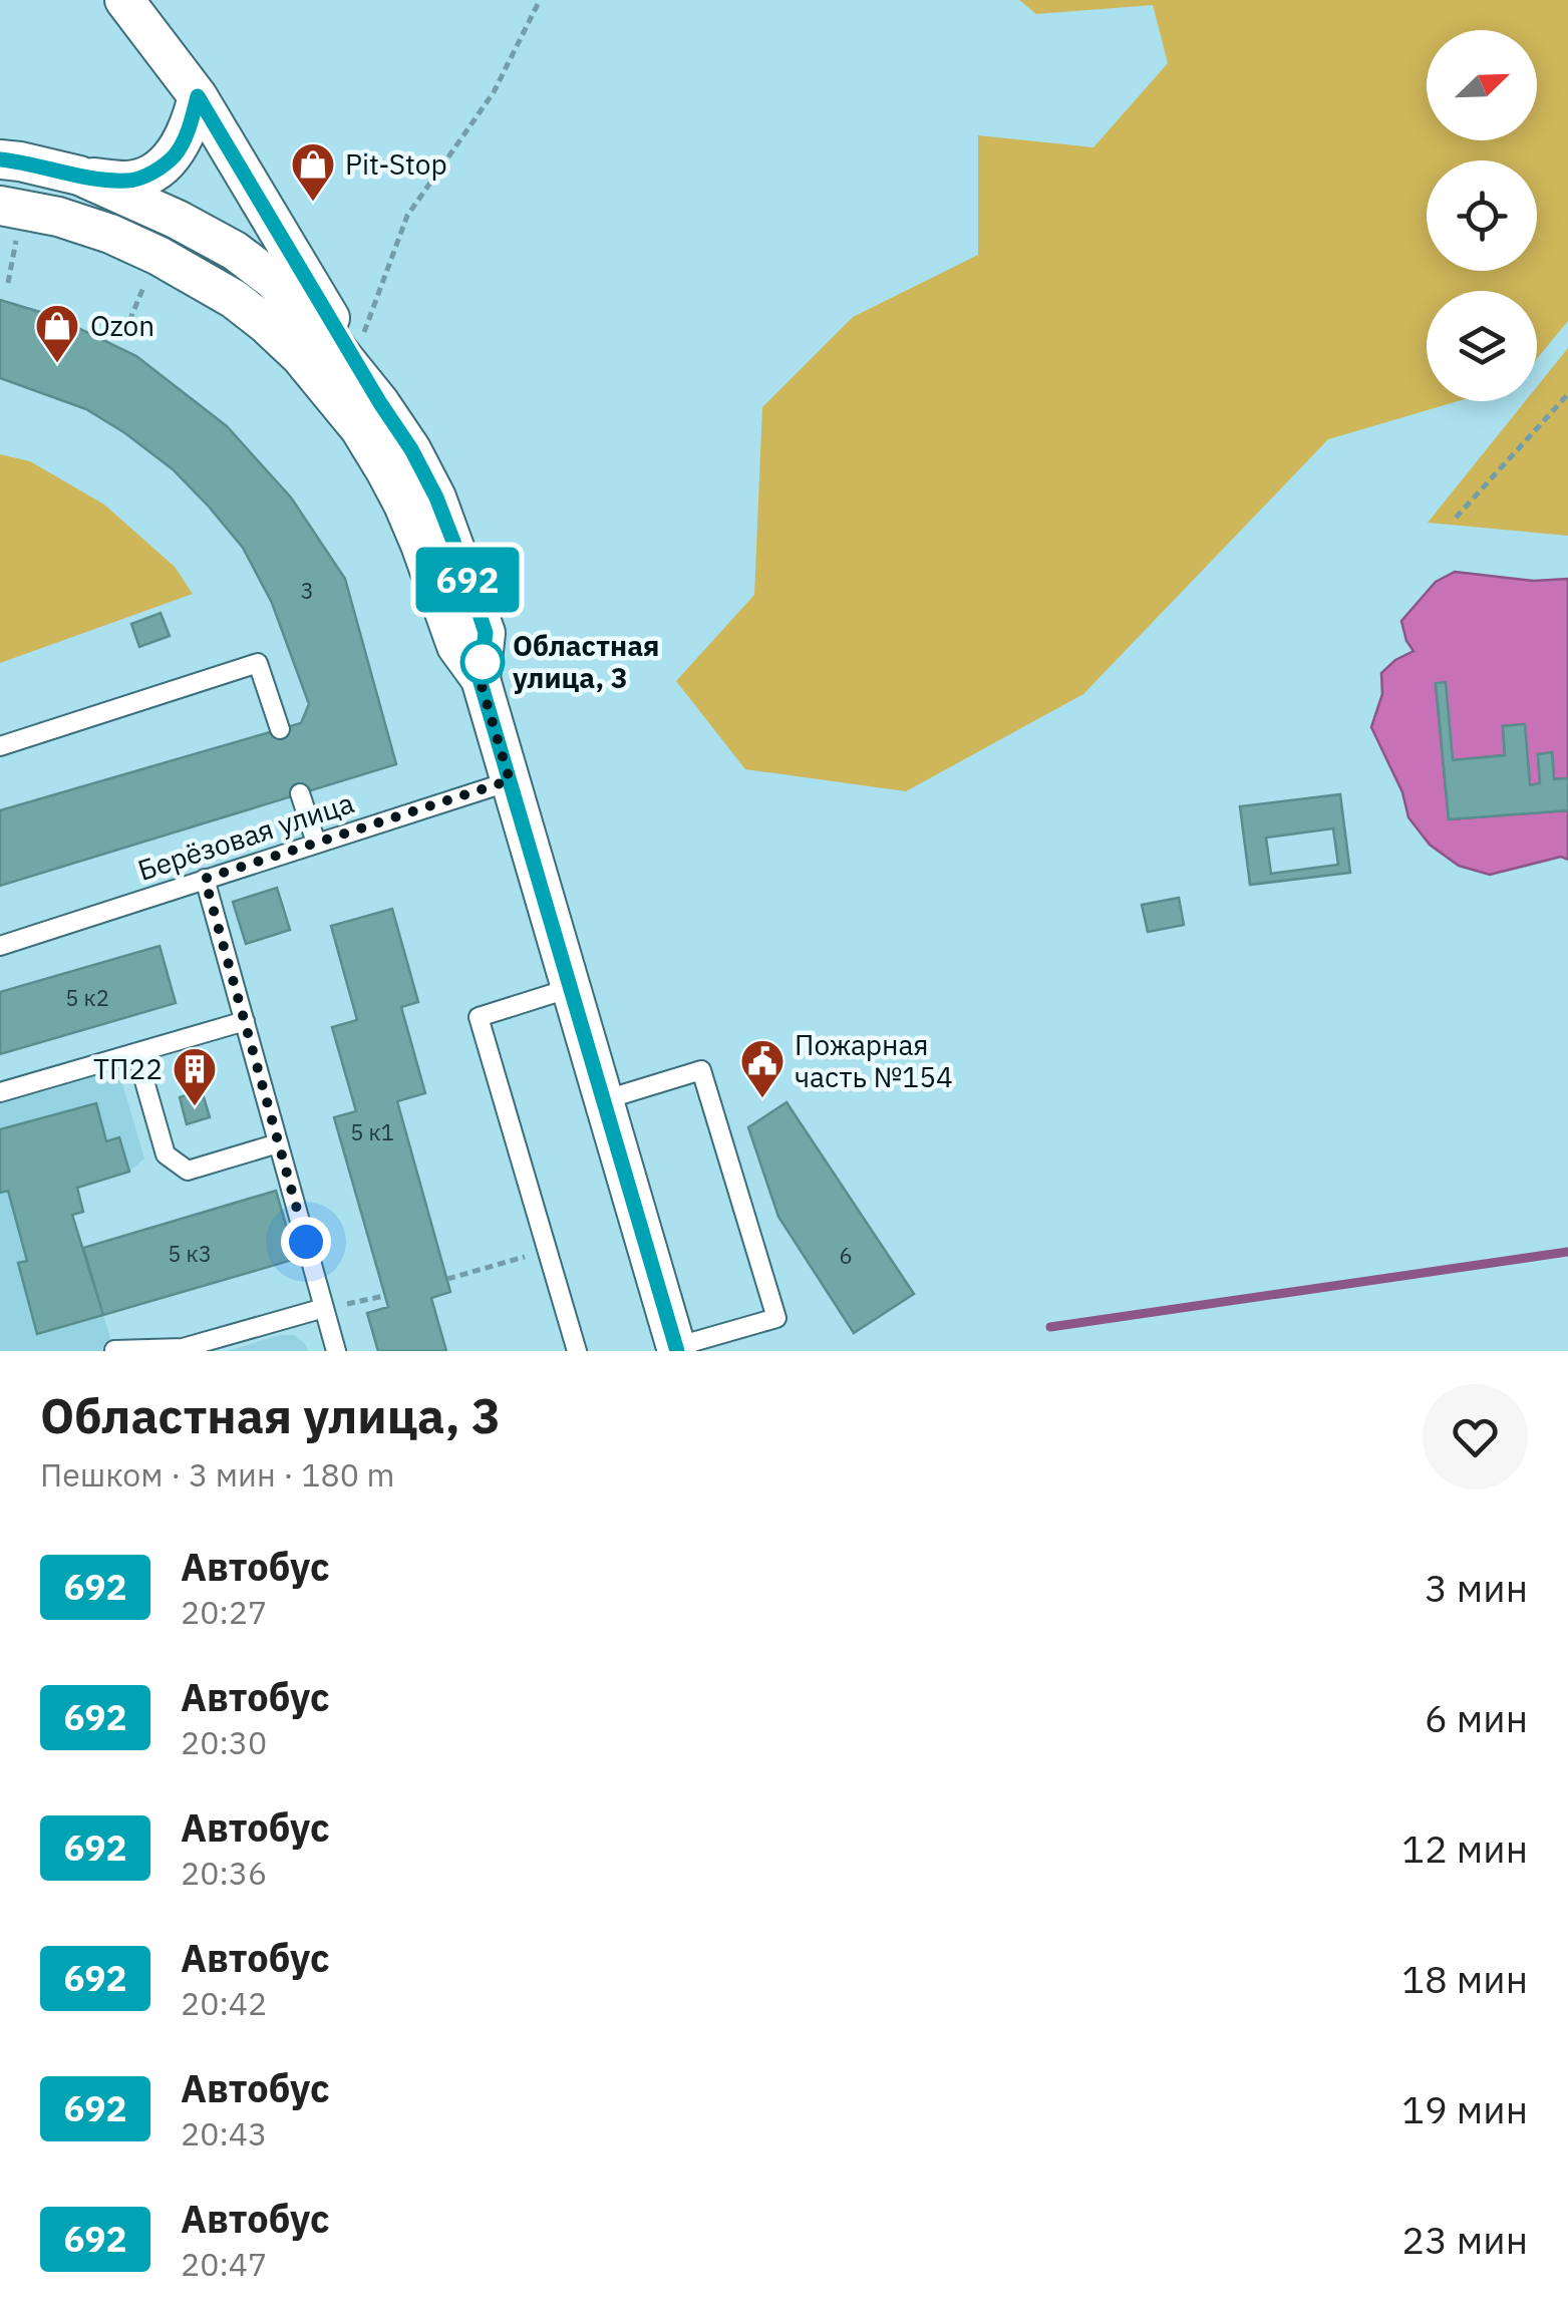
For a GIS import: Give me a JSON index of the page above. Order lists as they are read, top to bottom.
{
  "streets": {
    "lane": ["Берёзовая улица"]
  },
  "places": {
    "shop": ["Pit-Stop", "Ozon"],
    "other": ["Областная улица, 3"],
    "public building": ["Пожарная часть №154"],
    "building": ["ТП22"]
  },
  "lines": ["bus line 692"],
  "house_numbers": [
    "3",
    "5 к2",
    "5 к1",
    "5 к3",
    "6"
  ],
  "north": "top right",
  "page": {
    "on_map": "692",
    "heading": ["Областная улица, 3", "Пешком · 3 мин · 180 m"],
    "list": [
      {
        "mark": "692",
        "name": "Автобус",
        "note": "20:27",
        "value": "3 мин"
      },
      {
        "mark": "692",
        "name": "Автобус",
        "note": "20:30",
        "value": "6 мин"
      },
      {
        "mark": "692",
        "name": "Автобус",
        "note": "20:36",
        "value": "12 мин"
      },
      {
        "mark": "692",
        "name": "Автобус",
        "note": "20:42",
        "value": "18 мин"
      },
      {
        "mark": "692",
        "name": "Автобус",
        "note": "20:43",
        "value": "19 мин"
      },
      {
        "mark": "692",
        "name": "Автобус",
        "note": "20:47",
        "value": "23 мин"
      }
    ]
  }
}
